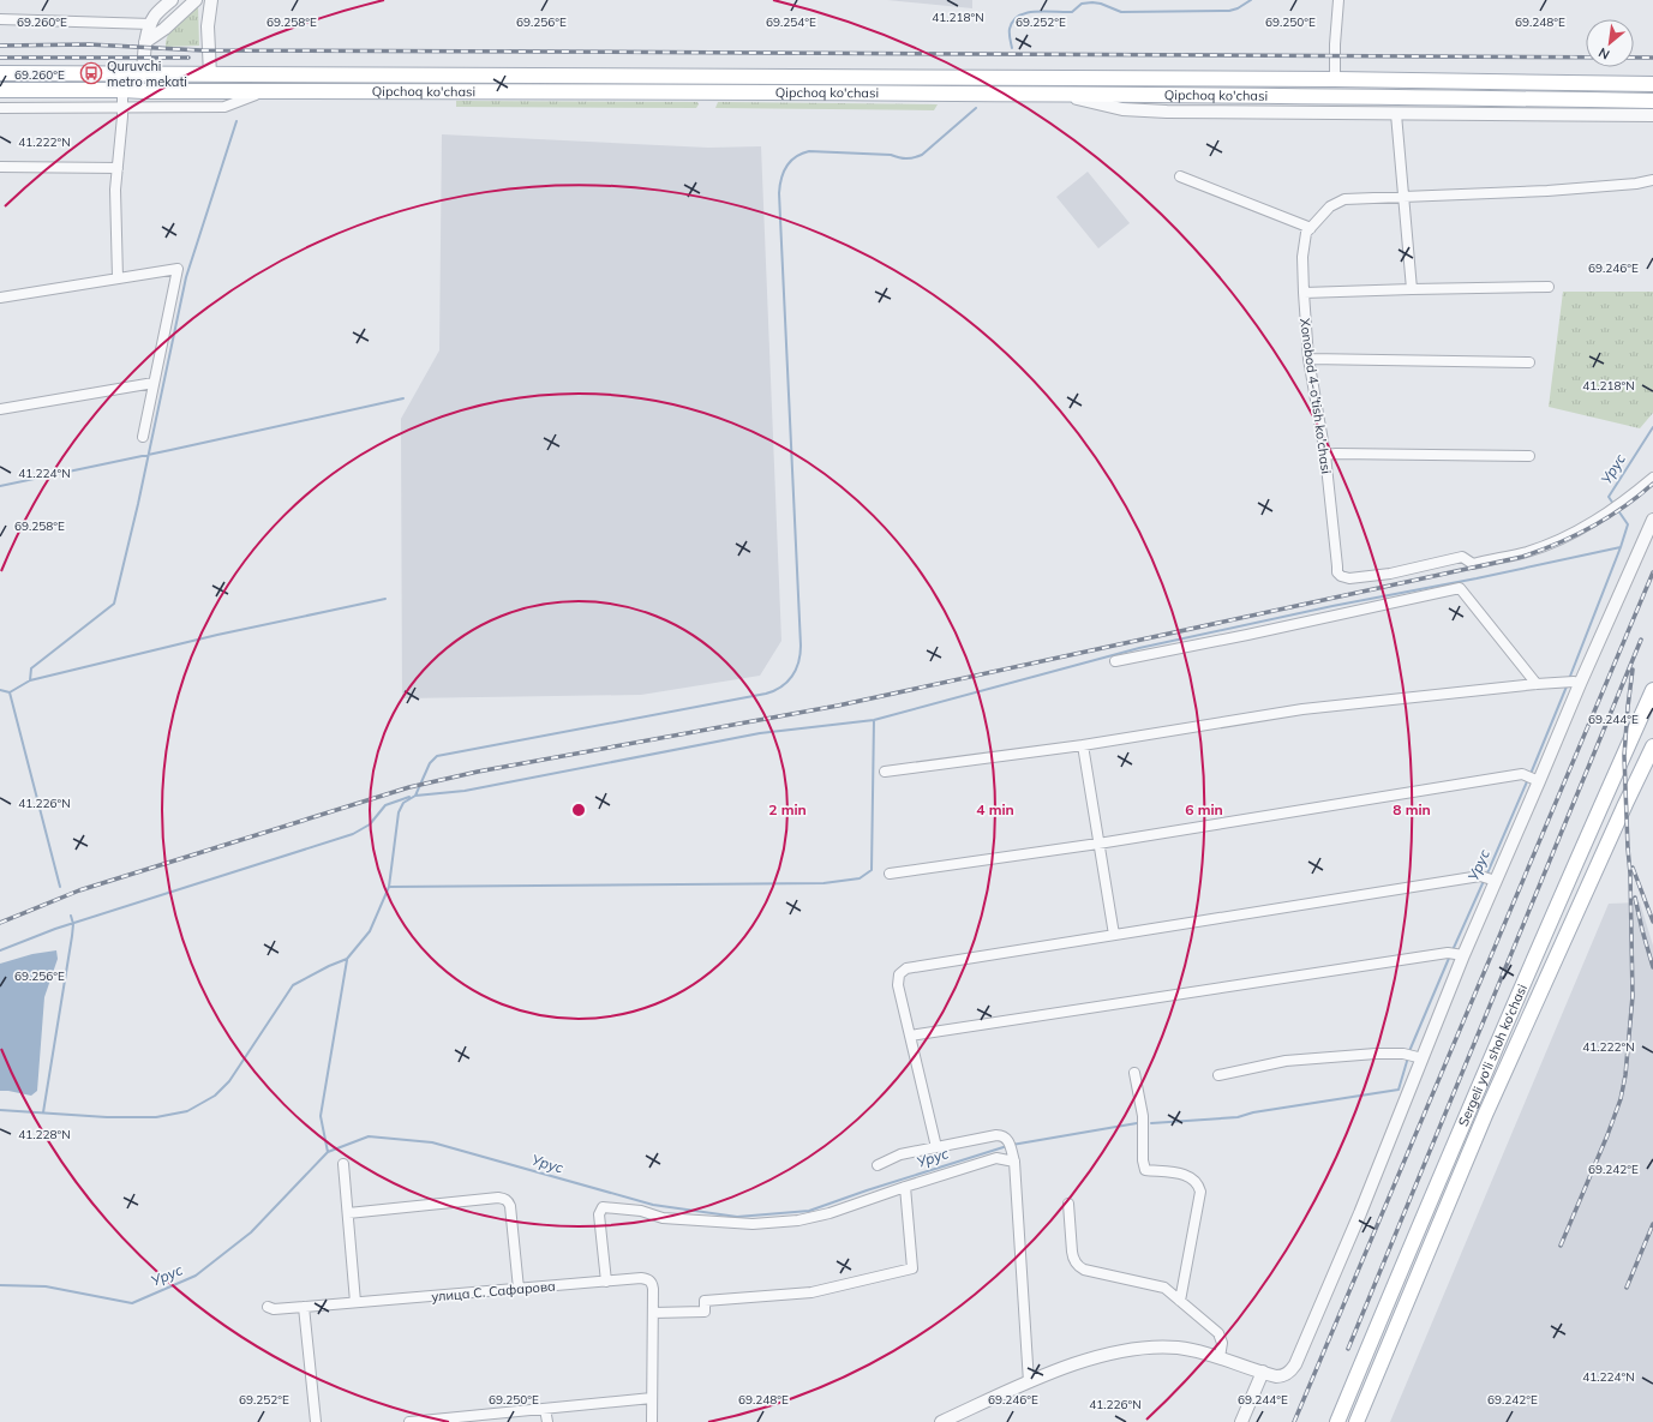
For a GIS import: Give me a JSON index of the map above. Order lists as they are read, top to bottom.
{
  "streets": {
    "main road": ["Qipchoq ko'chasi", "Sergeli yo‘li shoh ko‘chasi"],
    "street": ["Xonobod 4-o'tish ko'chasi", "улица С. Сафарова"]
  },
  "water": ["Урус"],
  "places": {
    "bus stop": ["Quruvchi metro mekati"]
  },
  "north": "bottom left",
  "coordinates": [
    "41.218°N",
    "69.260°E",
    "69.258°E",
    "69.256°E",
    "69.254°E",
    "69.252°E",
    "69.250°E",
    "69.248°E",
    "41.222°N",
    "69.246°E",
    "41.224°N",
    "69.244°E",
    "41.226°N",
    "41.228°N",
    "69.242°E"
  ],
  "rings": [
    "2 min",
    "4 min",
    "6 min",
    "8 min"
  ]
}
